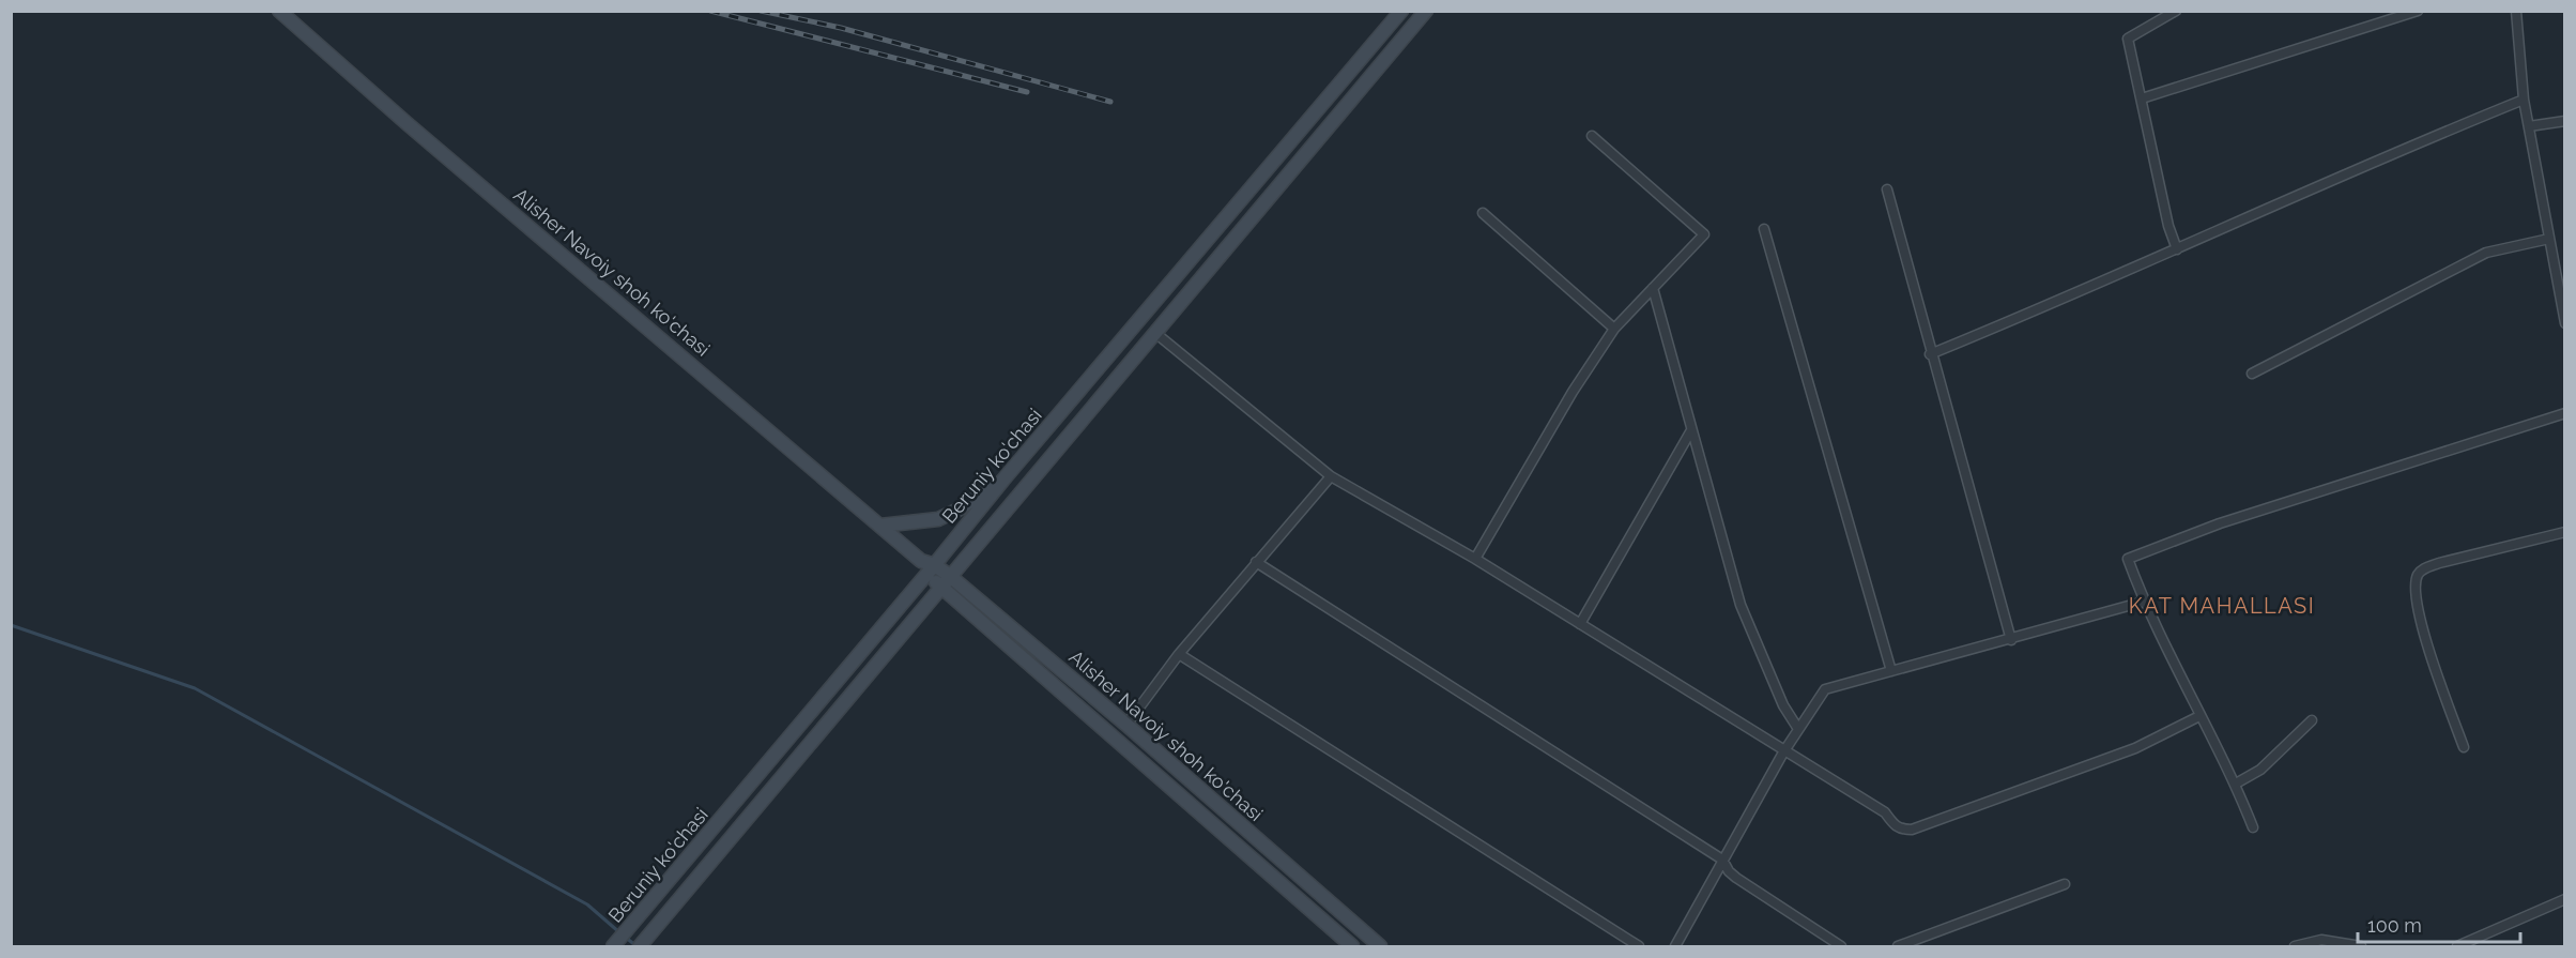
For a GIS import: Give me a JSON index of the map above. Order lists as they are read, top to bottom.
{
  "streets": {
    "main road": ["Alisher Navoiy shoh ko'chasi", "Beruniy ko'chasi"]
  },
  "crossings": [
    ["Alisher Navoiy shoh ko'chasi", "Beruniy ko'chasi"]
  ],
  "districts": ["KAT MAHALLASI"],
  "scale_bar": "100 m"
}
